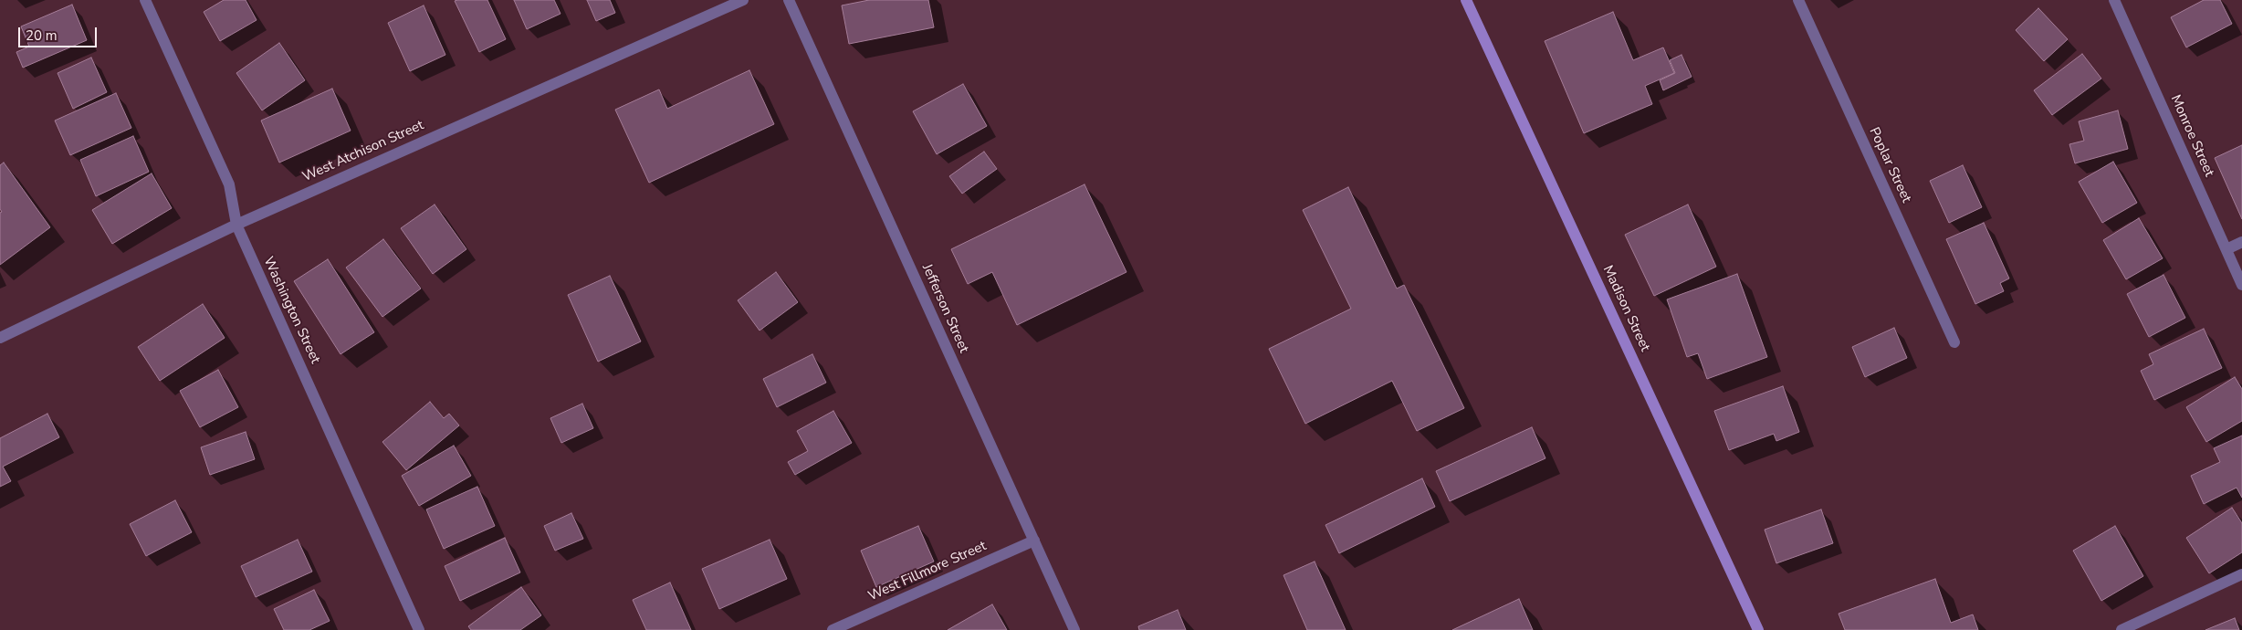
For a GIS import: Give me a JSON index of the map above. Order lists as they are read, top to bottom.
{
  "streets": {
    "main road": ["Madison Street"],
    "street": [
      "Monroe Street",
      "West Atchison Street",
      "Poplar Street",
      "Jefferson Street",
      "Washington Street",
      "West Fillmore Street"
    ]
  },
  "crossings": [
    ["West Atchison Street", "Washington Street"],
    ["Jefferson Street", "West Fillmore Street"]
  ],
  "scale_bar": "20 m"
}
